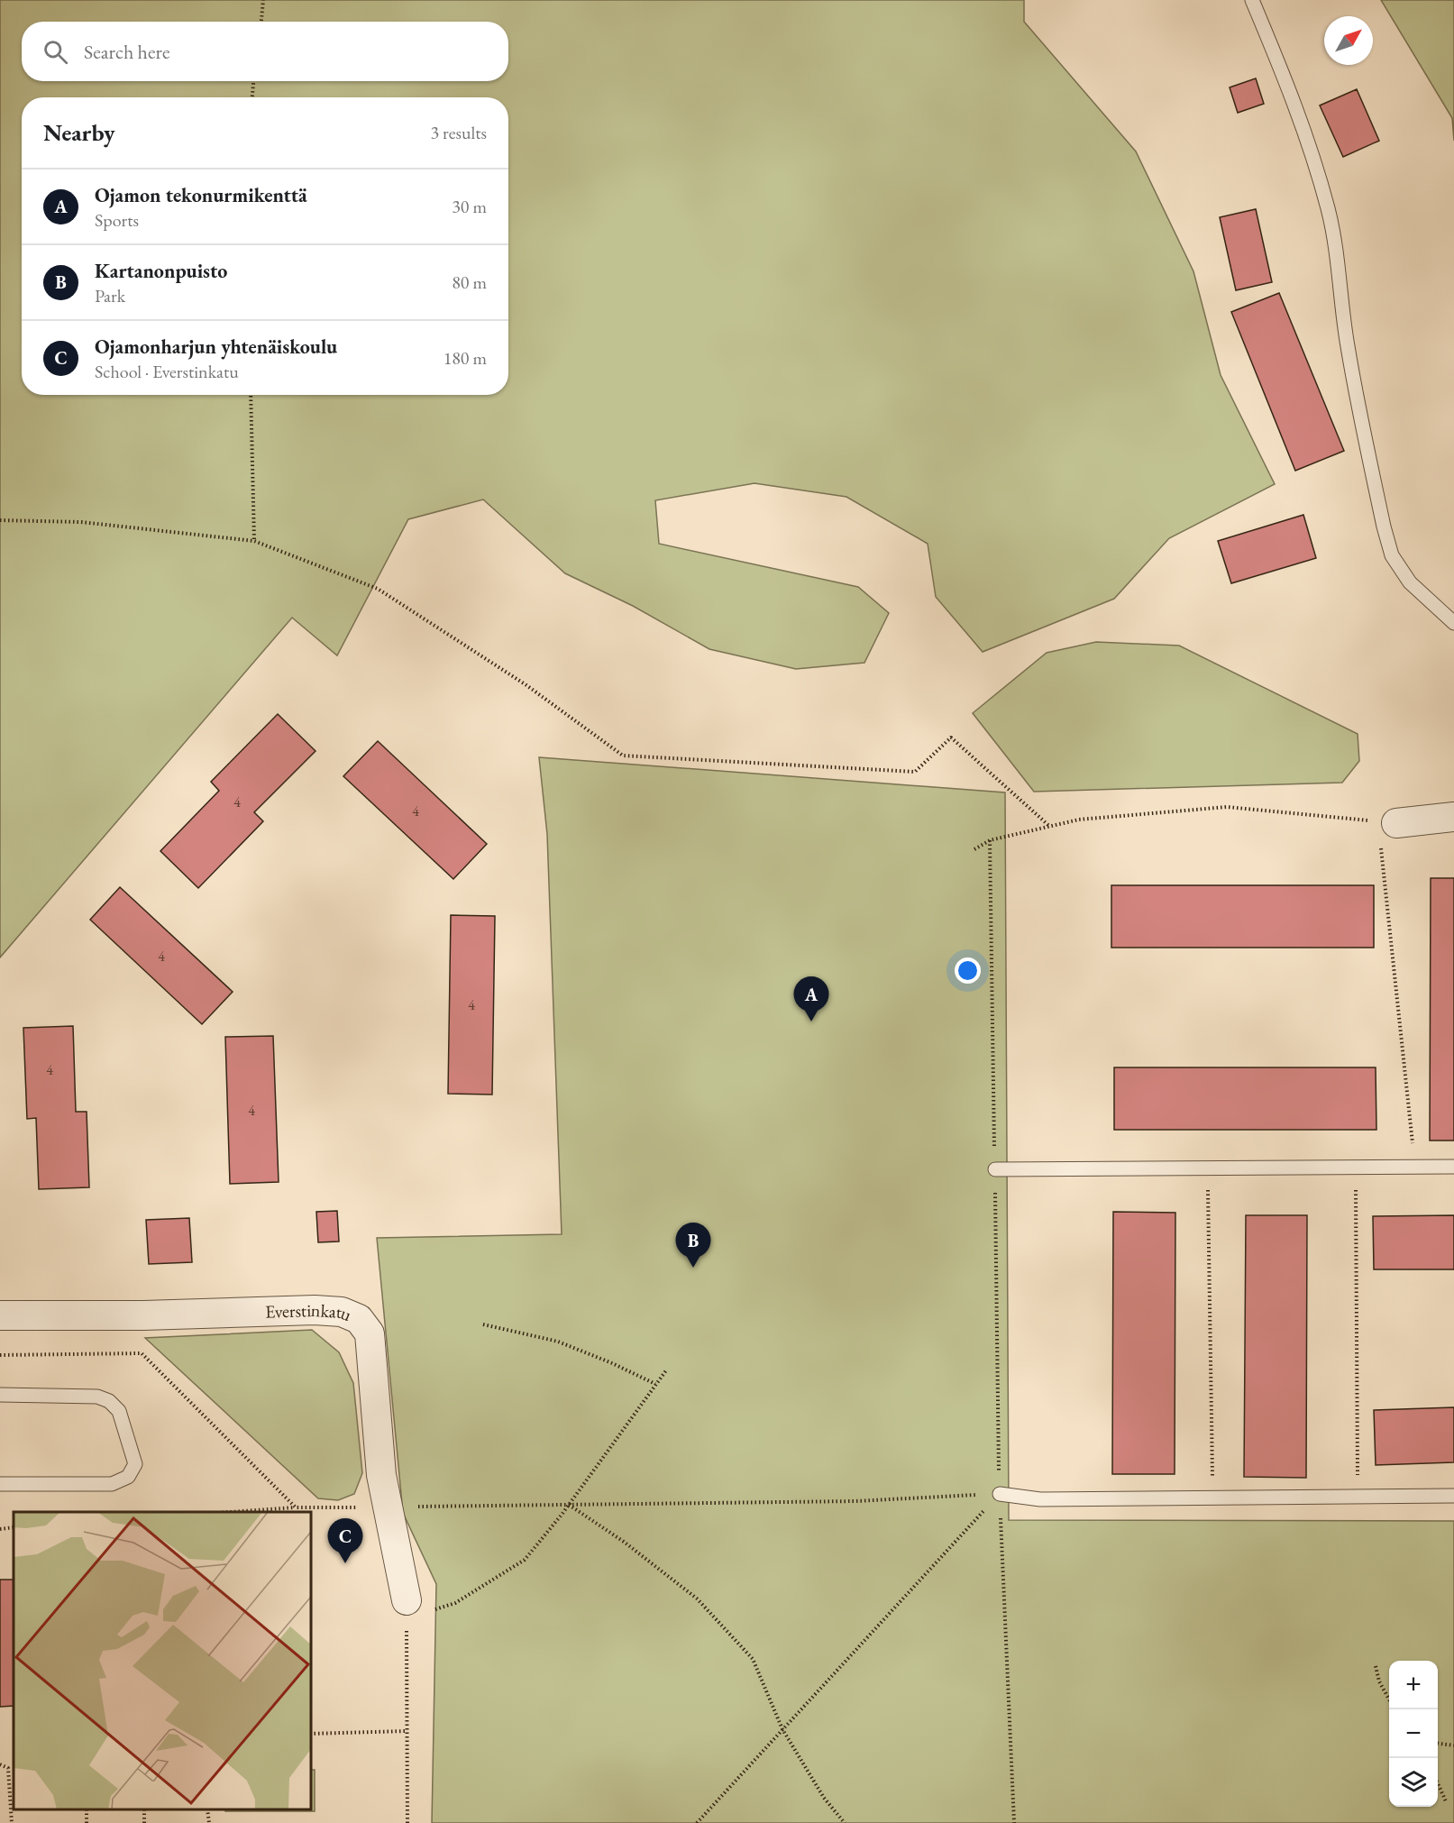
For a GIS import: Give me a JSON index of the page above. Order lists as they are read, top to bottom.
{
  "streets": {
    "street": ["Everstinkatu"]
  },
  "house_numbers": [
    "4",
    "4",
    "4",
    "4",
    "4",
    "4"
  ],
  "north": "top right",
  "page": {
    "search": "Search here",
    "heading": ["Nearby", "3 results"],
    "list": [
      {
        "mark": "A",
        "name": "Ojamon tekonurmikenttä",
        "note": "Sports",
        "value": "30 m"
      },
      {
        "mark": "B",
        "name": "Kartanonpuisto",
        "note": "Park",
        "value": "80 m"
      },
      {
        "mark": "C",
        "name": "Ojamonharjun yhtenäiskoulu",
        "note": "School · Everstinkatu",
        "value": "180 m"
      }
    ],
    "pins": ["A", "B", "C"],
    "map_buttons": ["+", "−"]
  }
}
